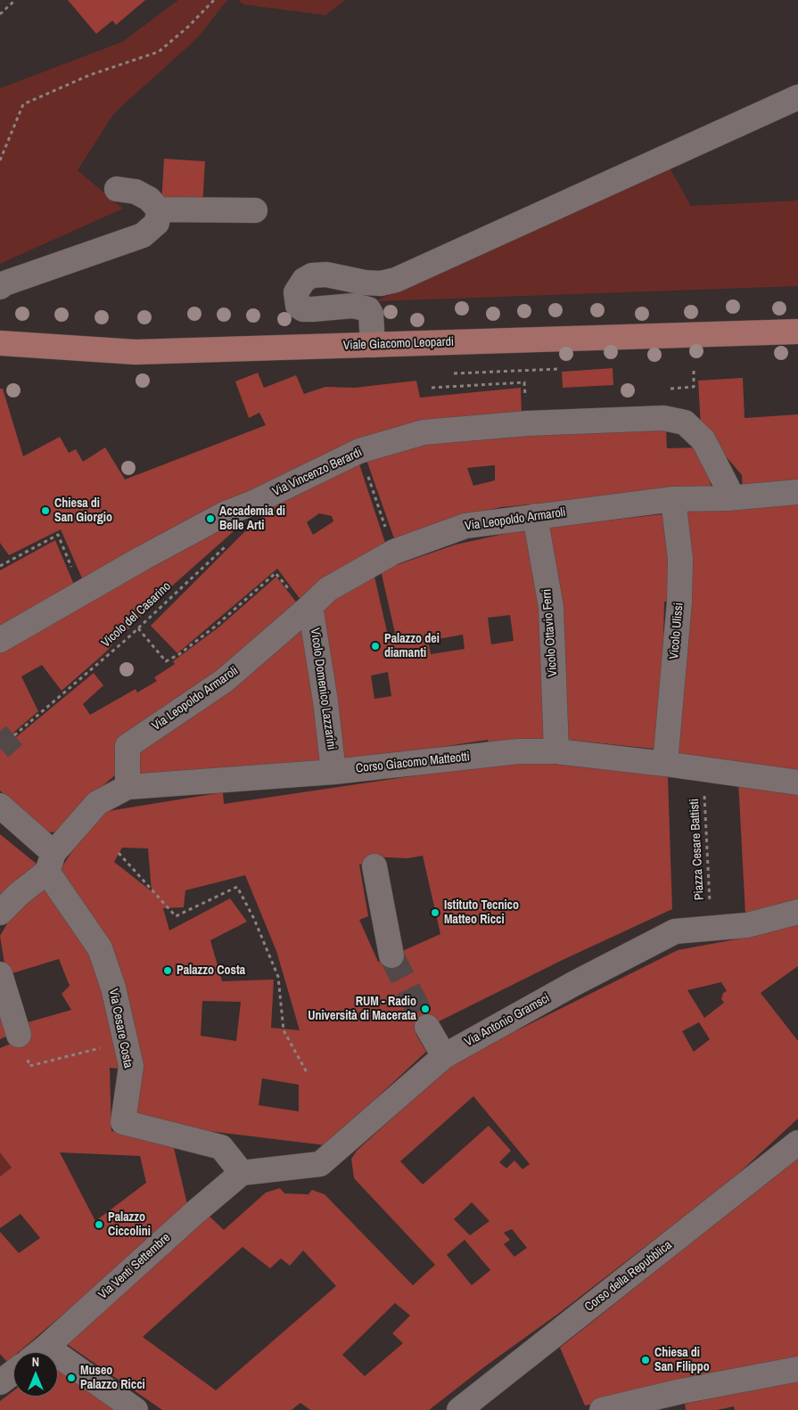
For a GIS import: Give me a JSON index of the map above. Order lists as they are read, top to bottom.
{
  "streets": {
    "main road": ["Viale Giacomo Leopardi"],
    "street": [
      "Via Vincenzo Berardi",
      "Via Leopoldo Armaroli",
      "Vicolo Ulissi",
      "Vicolo Ottavio Ferri",
      "Vicolo Domenico Lazzarini",
      "Corso Giacomo Matteotti",
      "Via Antonio Gramsci",
      "Via Cesare Costa",
      "Via Venti Settembre",
      "Corso della Repubblica"
    ],
    "path": ["Vicolo del Casarino", "Piazza Cesare Battisti"]
  },
  "crossings": [
    ["Via Vincenzo Berardi", "Via Leopoldo Armaroli"],
    ["Via Leopoldo Armaroli", "Vicolo Ulissi"],
    ["Via Leopoldo Armaroli", "Vicolo Ottavio Ferri"],
    ["Via Leopoldo Armaroli", "Vicolo Domenico Lazzarini"],
    ["Via Leopoldo Armaroli", "Corso Giacomo Matteotti"],
    ["Vicolo Ulissi", "Corso Giacomo Matteotti"],
    ["Vicolo Ottavio Ferri", "Corso Giacomo Matteotti"],
    ["Vicolo Domenico Lazzarini", "Corso Giacomo Matteotti"],
    ["Corso Giacomo Matteotti", "Piazza Cesare Battisti"],
    ["Corso Giacomo Matteotti", "Via Cesare Costa"],
    ["Piazza Cesare Battisti", "Via Antonio Gramsci"],
    ["Via Antonio Gramsci", "Via Cesare Costa"],
    ["Via Antonio Gramsci", "Via Venti Settembre"],
    ["Via Cesare Costa", "Via Venti Settembre"]
  ],
  "places": [
    "Chiesa di San Giorgio",
    "Accademia di Belle Arti",
    "Palazzo dei diamanti",
    "Istituto Tecnico Matteo Ricci",
    "Palazzo Costa",
    "RUM - Radio Università di Macerata",
    "Palazzo Ciccolini",
    "Chiesa di San Filippo",
    "Museo Palazzo Ricci"
  ],
  "north": "top"
}
